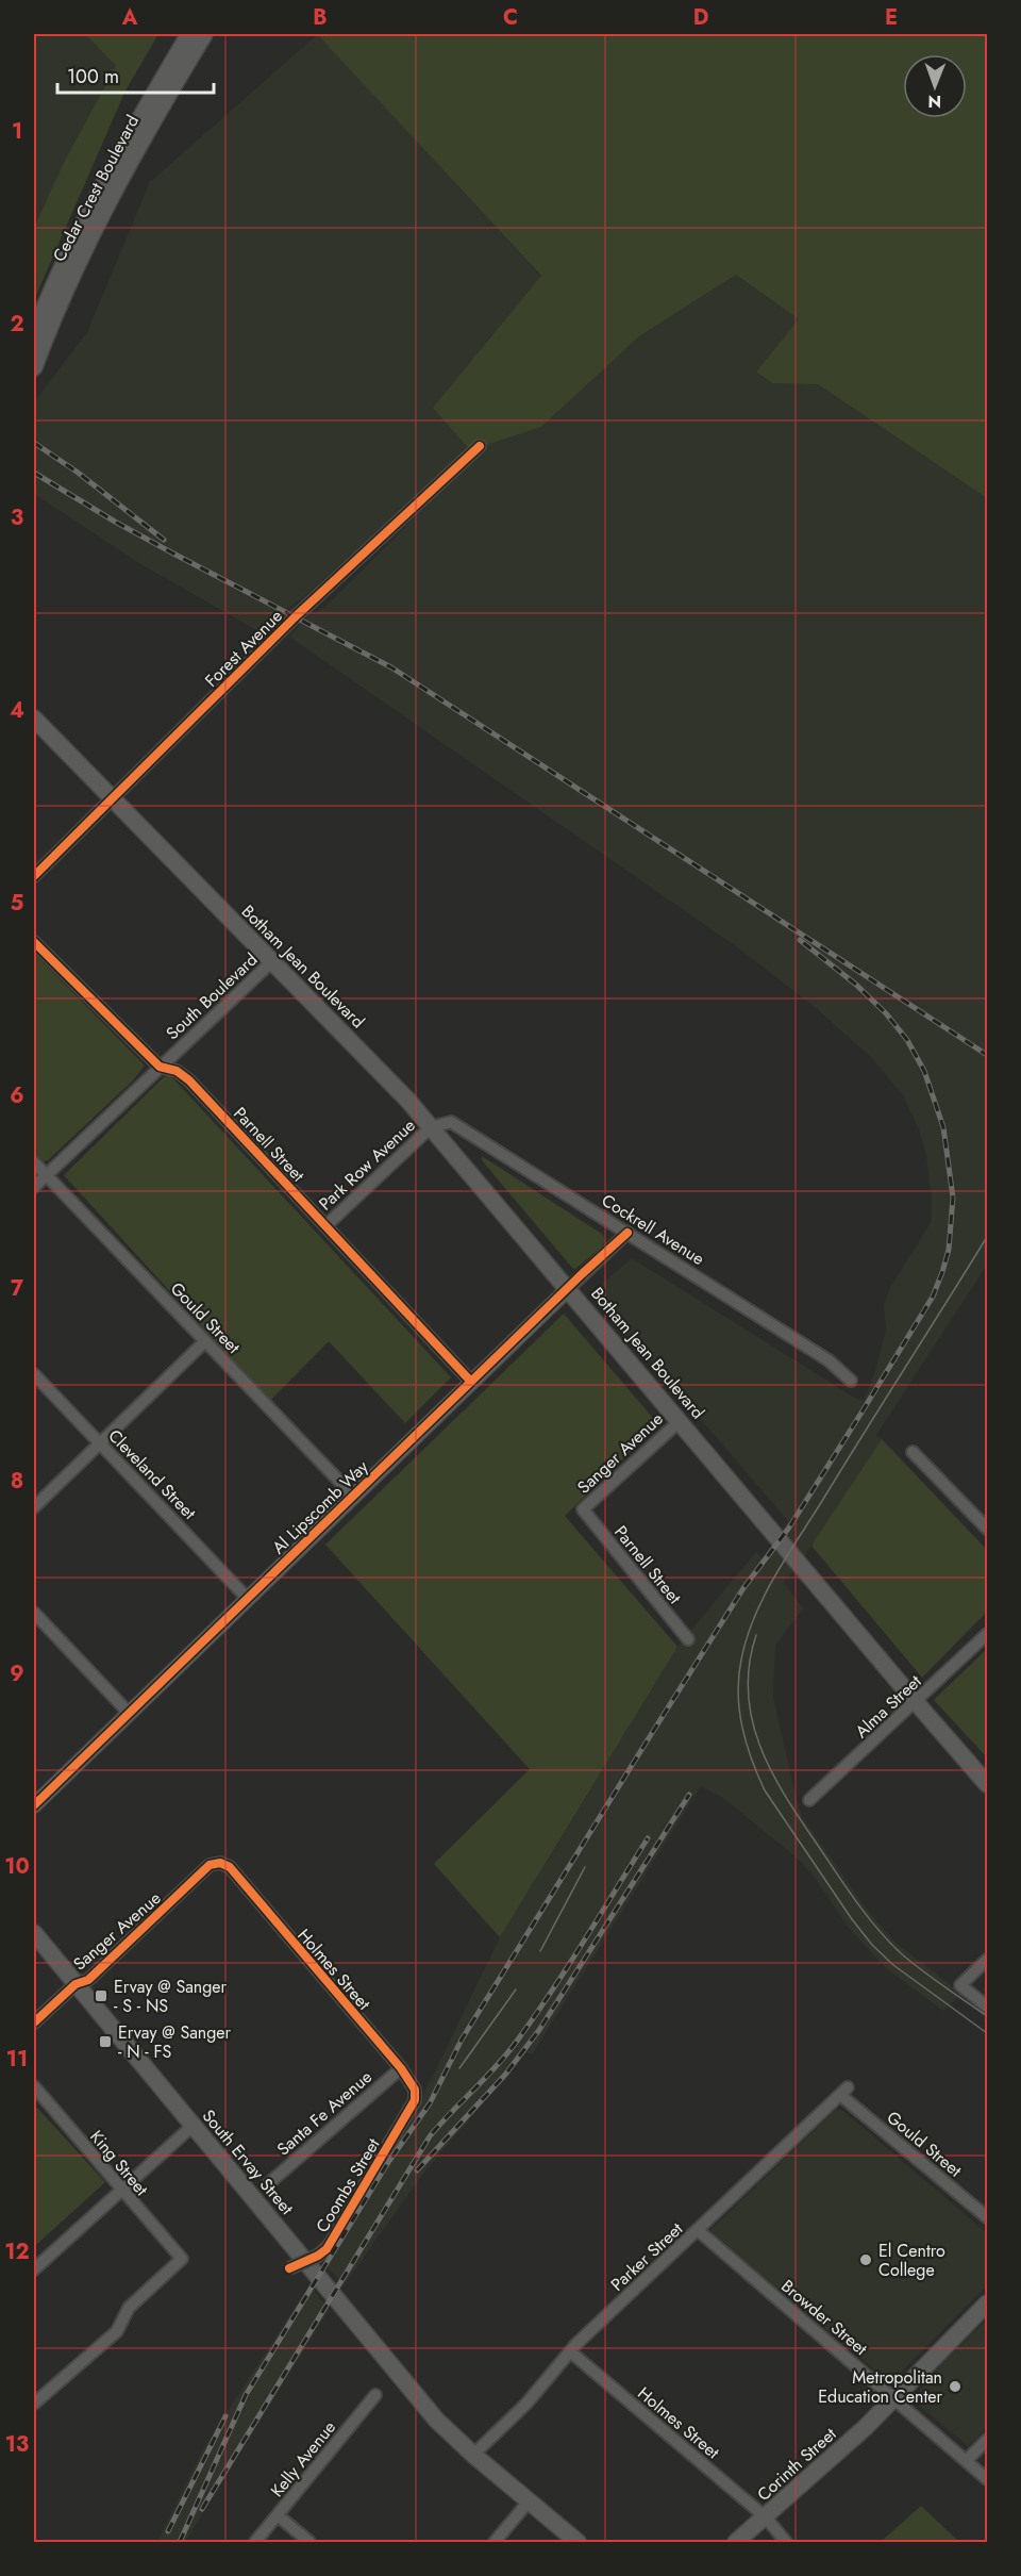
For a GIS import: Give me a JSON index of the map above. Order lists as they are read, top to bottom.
{
  "streets": {
    "main road": [
      "Cedar Crest Boulevard",
      "Botham Jean Boulevard",
      "South Ervay Street",
      "Corinth Street"
    ],
    "street": [
      "Forest Avenue",
      "South Boulevard",
      "Parnell Street",
      "Park Row Avenue",
      "Cockrell Avenue",
      "Gould Street",
      "Sanger Avenue",
      "Cleveland Street",
      "Al Lipscomb Way",
      "Alma Street",
      "Holmes Street",
      "Santa Fe Avenue",
      "King Street",
      "Coombs Street",
      "Parker Street",
      "Browder Street",
      "Kelly Avenue"
    ]
  },
  "crossings": [
    ["Forest Avenue", "Botham Jean Boulevard"],
    ["Botham Jean Boulevard", "South Boulevard"],
    ["Botham Jean Boulevard", "Park Row Avenue"],
    ["Botham Jean Boulevard", "Cockrell Avenue"],
    ["Botham Jean Boulevard", "Sanger Avenue"],
    ["Botham Jean Boulevard", "Al Lipscomb Way"],
    ["Botham Jean Boulevard", "Alma Street"],
    ["South Boulevard", "Parnell Street"],
    ["South Boulevard", "Gould Street"],
    ["Parnell Street", "Park Row Avenue"],
    ["Parnell Street", "Sanger Avenue"],
    ["Parnell Street", "Al Lipscomb Way"],
    ["Park Row Avenue", "Cockrell Avenue"],
    ["Cockrell Avenue", "Al Lipscomb Way"],
    ["Gould Street", "Al Lipscomb Way"],
    ["Gould Street", "Parker Street"],
    ["Sanger Avenue", "Holmes Street"],
    ["Sanger Avenue", "South Ervay Street"],
    ["Cleveland Street", "Al Lipscomb Way"],
    ["Holmes Street", "Santa Fe Avenue"],
    ["Holmes Street", "Coombs Street"],
    ["Holmes Street", "Parker Street"],
    ["Holmes Street", "Corinth Street"],
    ["South Ervay Street", "Parker Street"],
    ["Parker Street", "Browder Street"],
    ["Browder Street", "Corinth Street"]
  ],
  "places": {
    "transit": ["Ervay @ Sanger - S - NS", "Ervay @ Sanger - N - FS"],
    "other": ["El Centro College", "Metropolitan Education Center"]
  },
  "scale_bar": "100 m",
  "north": "bottom",
  "grid": {
    "columns": [
      "A",
      "B",
      "C",
      "D",
      "E"
    ],
    "rows": [
      "1",
      "2",
      "3",
      "4",
      "5",
      "6",
      "7",
      "8",
      "9",
      "10",
      "11",
      "12",
      "13"
    ]
  }
}
